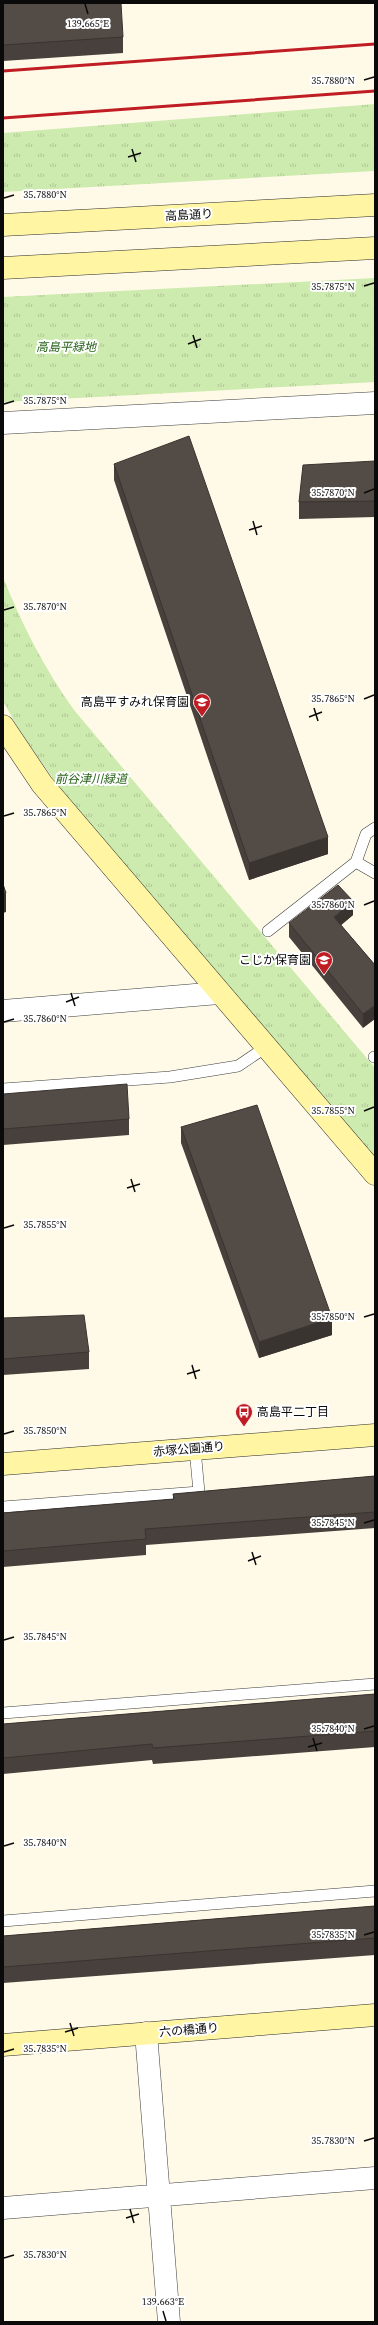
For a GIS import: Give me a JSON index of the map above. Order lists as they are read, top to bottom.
{
  "streets": {
    "street": ["高島通り", "赤塚公園通り", "六の橋通り"]
  },
  "parks": ["高島平緑地", "前谷津川緑道"],
  "places": {
    "school or university": ["高島平すみれ保育園", "こじか保育園"],
    "bus stop": ["高島平二丁目"]
  },
  "coordinates": [
    "139.665°E",
    "35.7880°N",
    "35.7875°N",
    "35.7870°N",
    "35.7865°N",
    "35.7860°N",
    "35.7855°N",
    "35.7850°N",
    "35.7845°N",
    "35.7840°N",
    "35.7835°N",
    "35.7830°N",
    "139.663°E"
  ]
}
